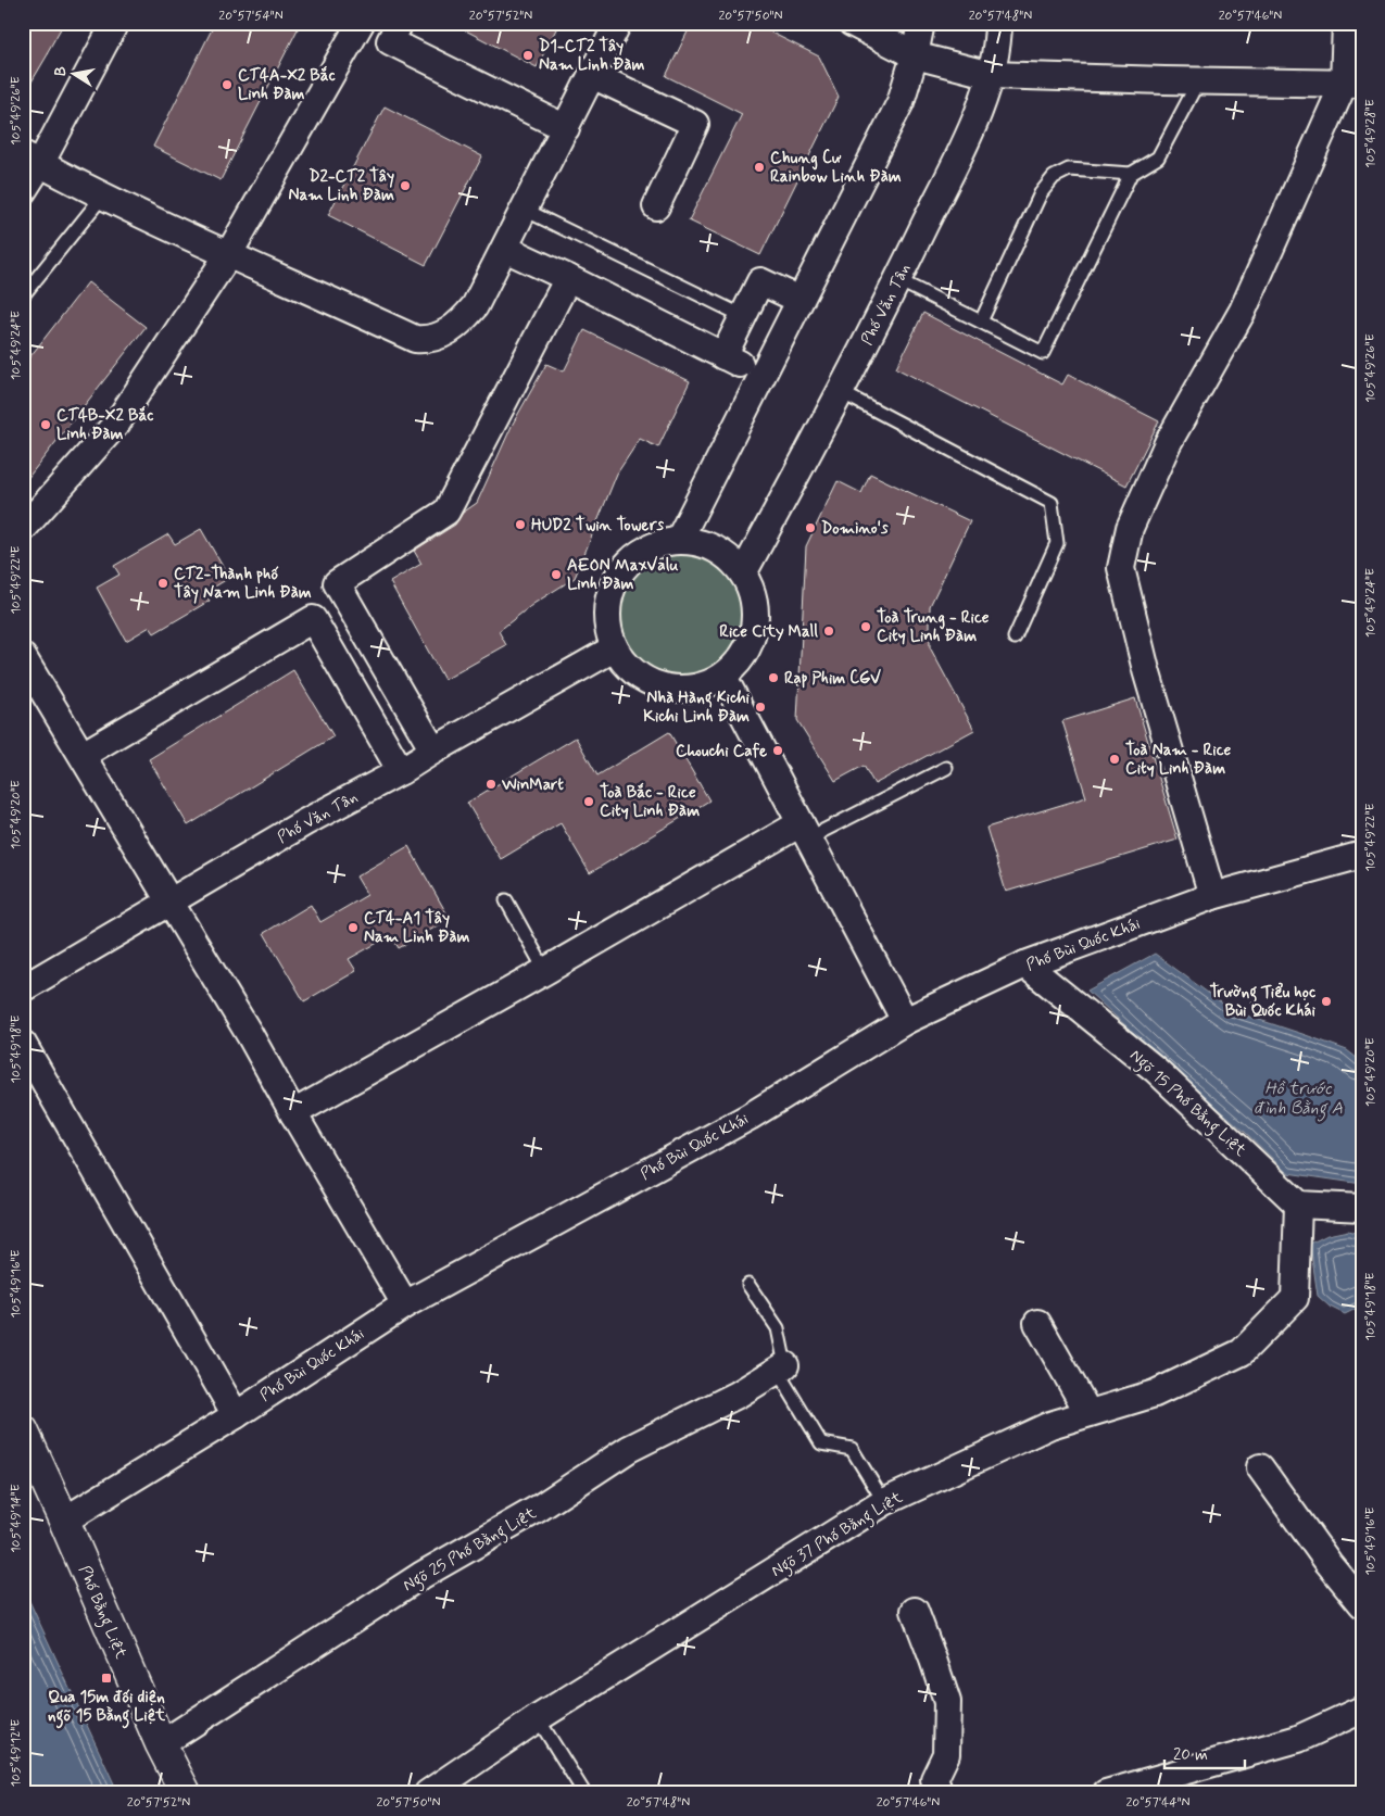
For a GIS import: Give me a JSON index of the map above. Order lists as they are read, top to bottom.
{
  "streets": {
    "street": [
      "Phố Văn Tân",
      "Phố Bùi Quốc Khái",
      "Ngõ 15 Phố Bằng Liệt",
      "Ngõ 37 Phố Bằng Liệt",
      "Ngõ 25 Phố Bằng Liệt",
      "Phố Bằng Liệt"
    ]
  },
  "crossings": [
    ["Phố Bùi Quốc Khái", "Ngõ 15 Phố Bằng Liệt"],
    ["Phố Bùi Quốc Khái", "Phố Bằng Liệt"],
    ["Ngõ 15 Phố Bằng Liệt", "Ngõ 37 Phố Bằng Liệt"],
    ["Ngõ 25 Phố Bằng Liệt", "Phố Bằng Liệt"]
  ],
  "water": ["Hồ trước đình Bằng A"],
  "places": {
    "other": [
      "D1-CT2 Tây Nam Linh Đàm",
      "CT4A-X2 Bắc Linh Đàm",
      "Chung Cư Rainbow Linh Đàm",
      "D2-CT2 Tây Nam Linh Đàm",
      "CT4B-X2 Bắc Linh Đàm",
      "HUD2 Twin Towers",
      "Domino's",
      "AEON MaxValu Linh Đàm",
      "CT2-Thành phố Tây Nam Linh Đàm",
      "Toà Trung - Rice City Linh Đàm",
      "Rice City Mall",
      "Rạp Phim CGV",
      "Nhà Hàng Kichi Kichi Linh Đàm",
      "Chouchi Cafe",
      "Toà Nam - Rice City Linh Đàm",
      "WinMart",
      "Toà Bắc - Rice City Linh Đàm",
      "CT4-A1 Tây Nam Linh Đàm",
      "Trường Tiểu học Bùi Quốc Khái"
    ],
    "transit": ["Qua 15m đối diện ngõ 15 Bằng Liệt"]
  },
  "scale_bar": "20 m",
  "north": "left",
  "coordinates": [
    "20°57'54\"N",
    "20°57'52\"N",
    "20°57'50\"N",
    "20°57'48\"N",
    "20°57'46\"N",
    "105°49'26\"E",
    "105°49'28\"E",
    "105°49'24\"E",
    "105°49'22\"E",
    "105°49'20\"E",
    "105°49'18\"E",
    "105°49'16\"E",
    "105°49'14\"E",
    "105°49'12\"E",
    "20°57'44\"N"
  ]
}
